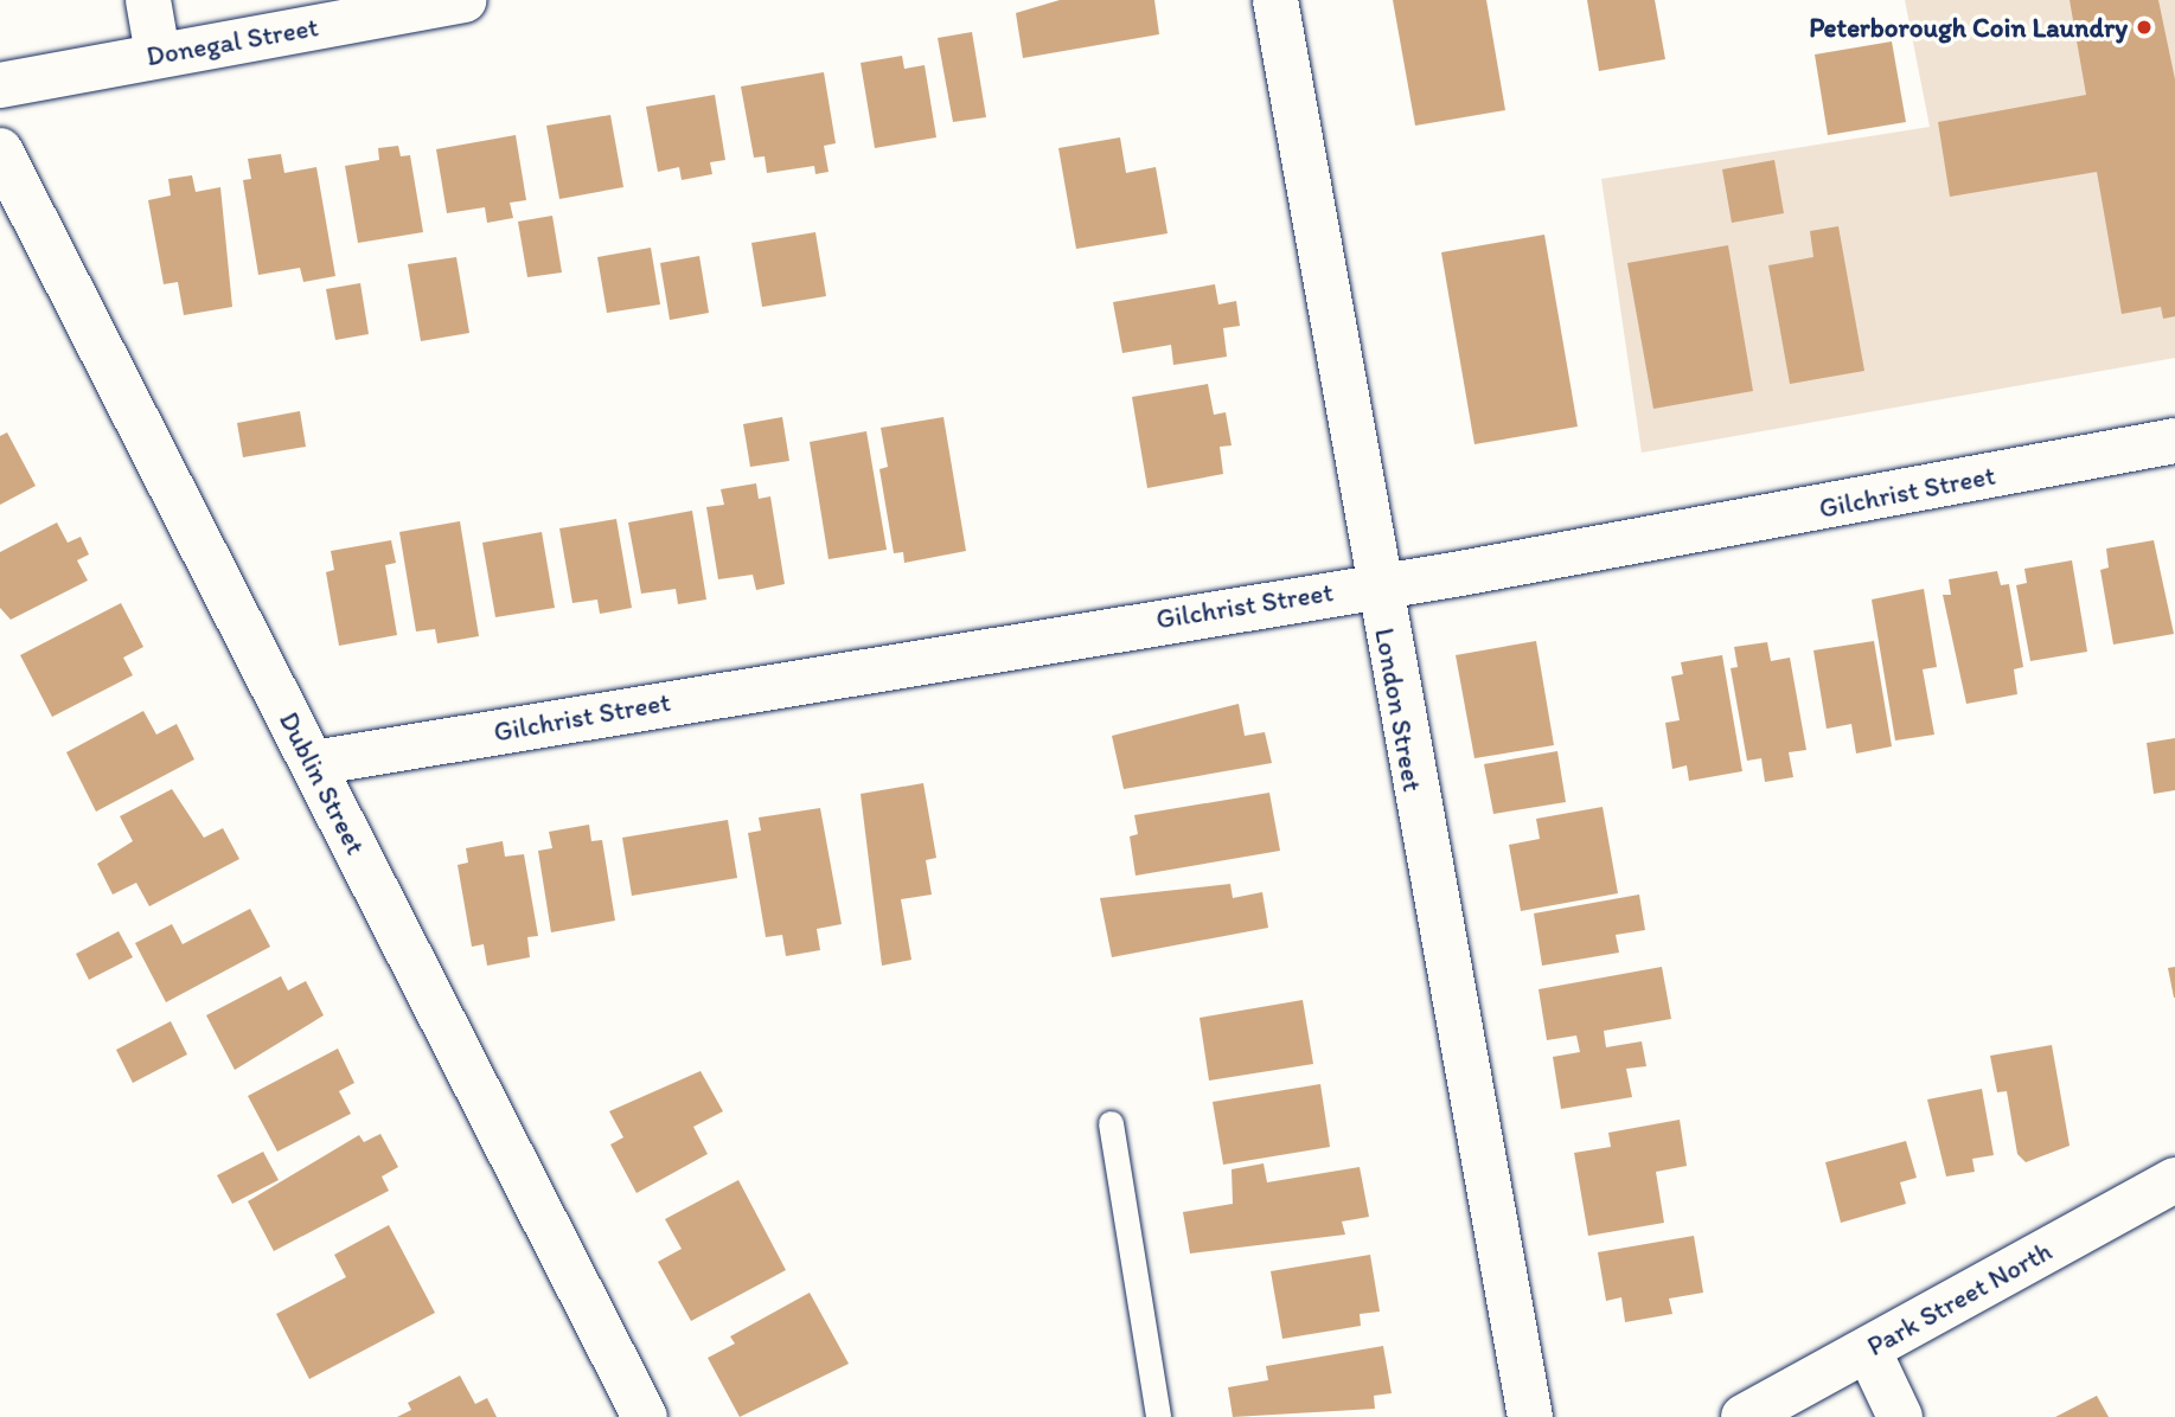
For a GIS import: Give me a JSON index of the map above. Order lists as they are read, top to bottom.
{
  "streets": {
    "street": [
      "Donegal Street",
      "Gilchrist Street",
      "London Street",
      "Dublin Street",
      "Park Street North"
    ]
  },
  "crossings": [
    ["Gilchrist Street", "London Street"],
    ["Gilchrist Street", "Dublin Street"]
  ],
  "places": ["Peterborough Coin Laundry"]
}
